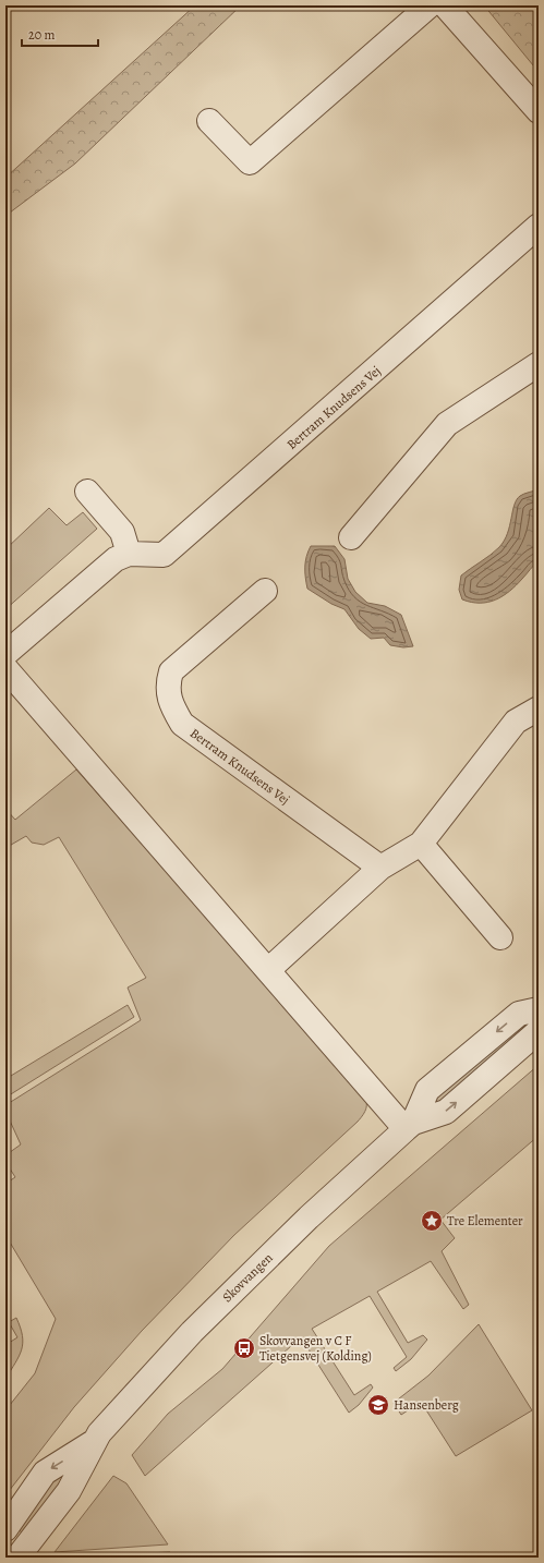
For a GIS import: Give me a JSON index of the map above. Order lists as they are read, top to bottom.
{
  "streets": {
    "street": ["Bertram Knudsens Vej", "Skovvangen"]
  },
  "places": {
    "place": ["Tre Elementer"],
    "bus stop": ["Skovvangen v C F Tietgensvej (Kolding)"],
    "school or university": ["Hansenberg"]
  },
  "scale_bar": "20 m"
}
